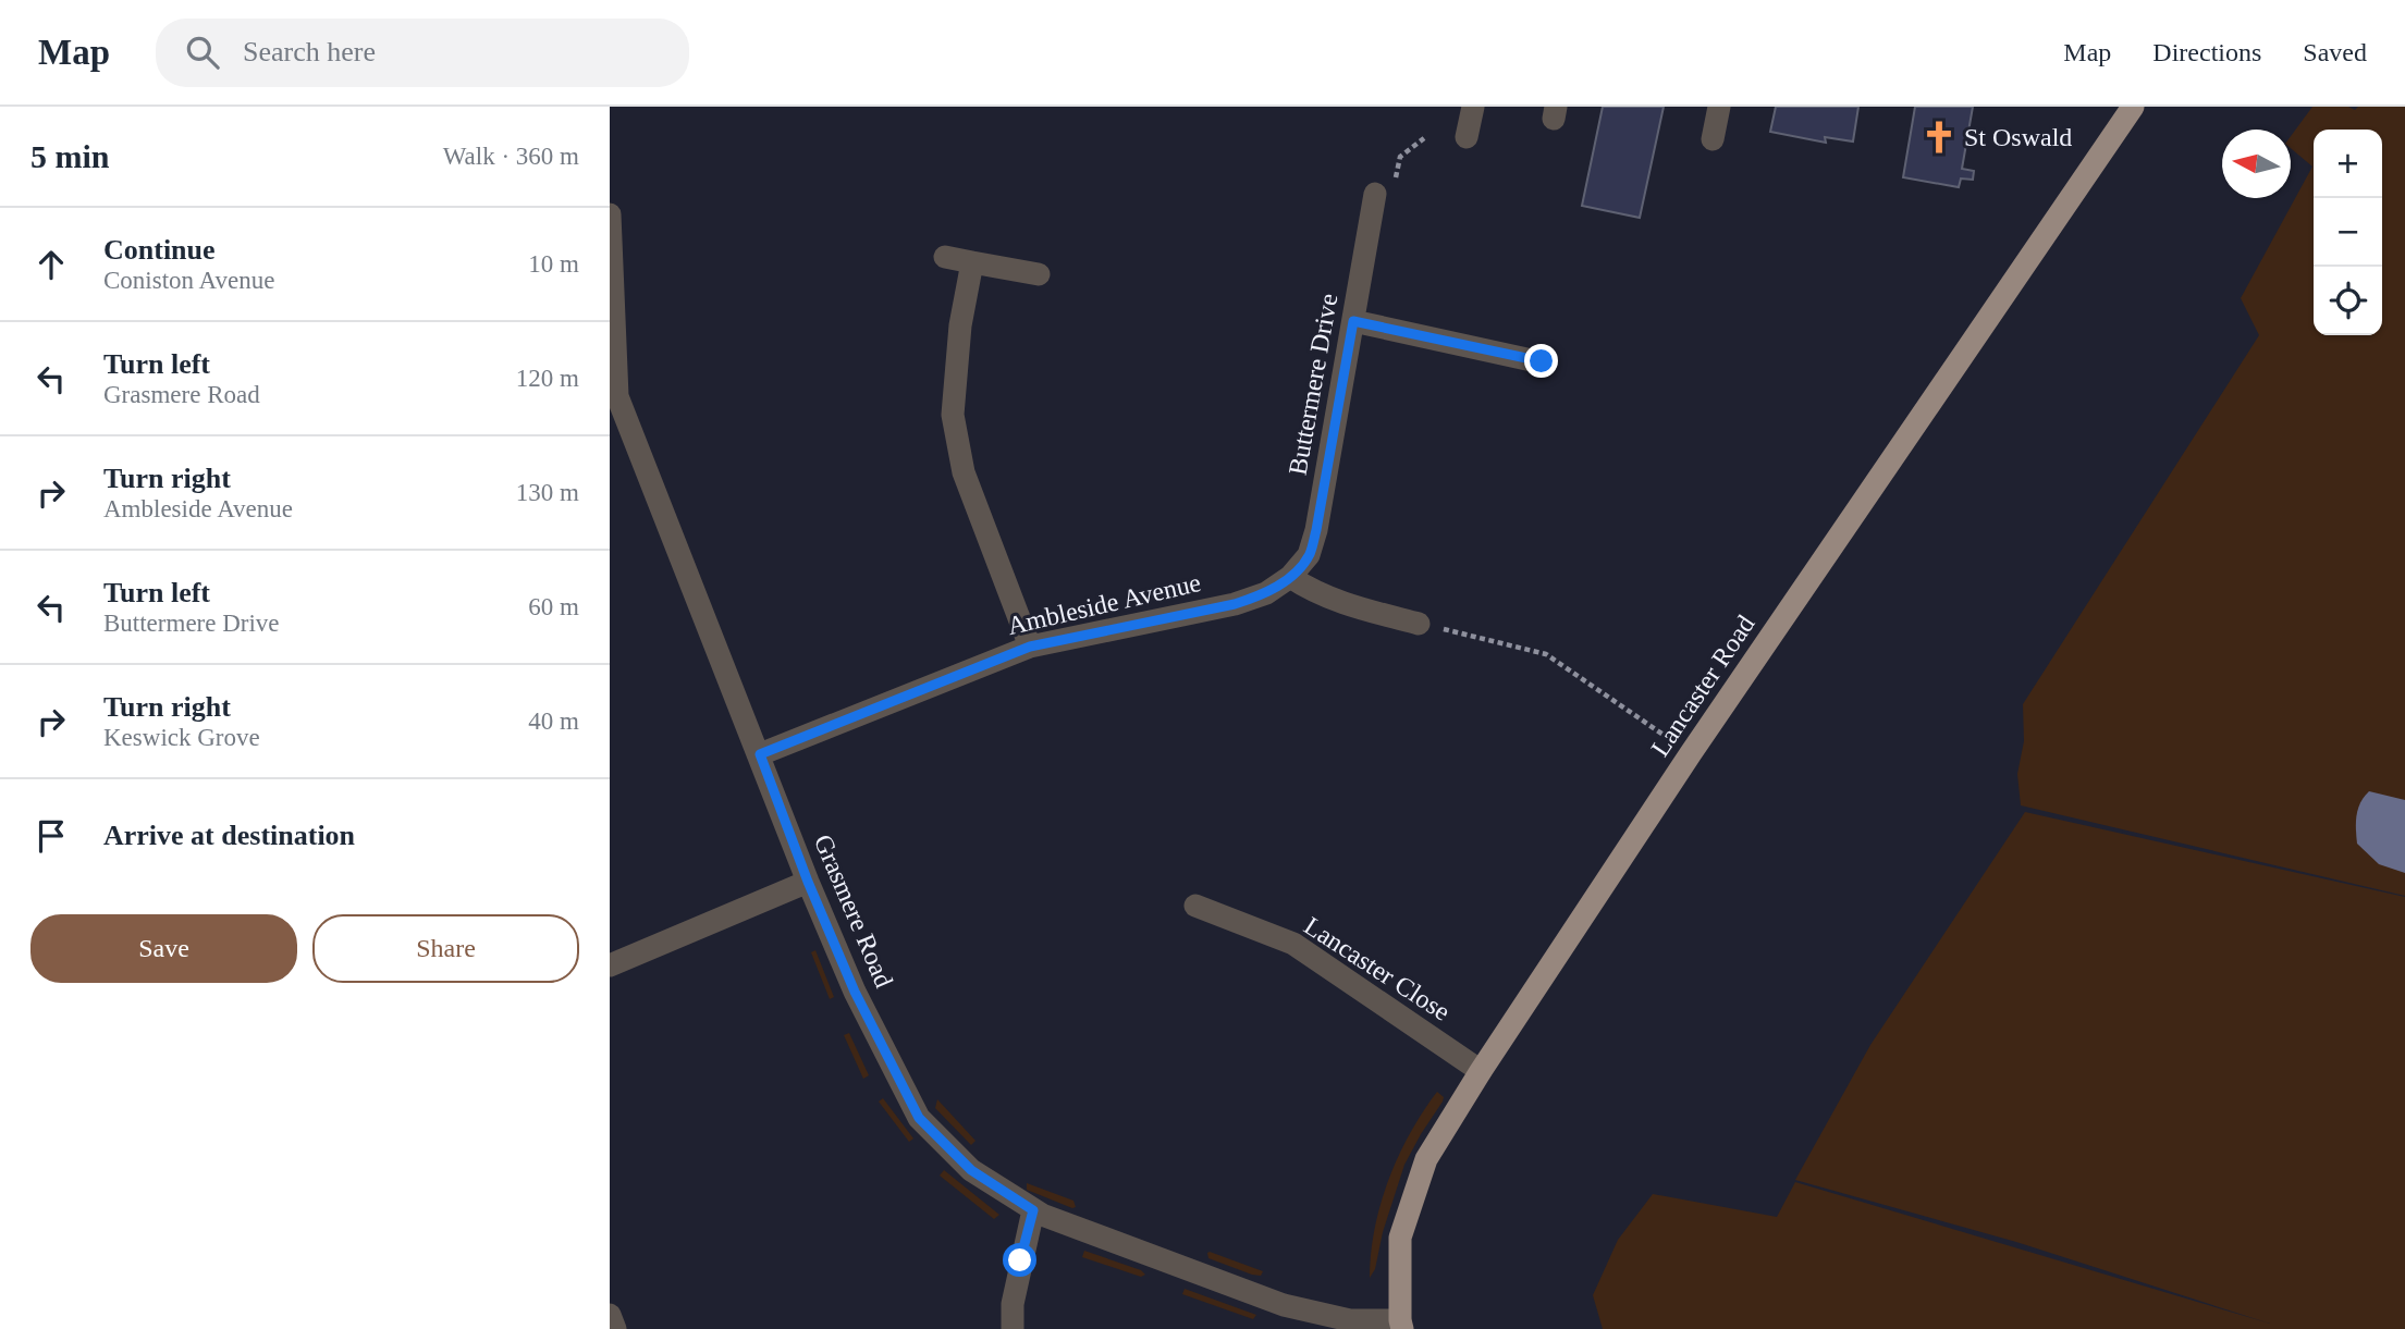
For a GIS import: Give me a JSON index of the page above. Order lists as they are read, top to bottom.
{
  "streets": {
    "main road": ["Lancaster Road"],
    "street": [
      "Buttermere Drive",
      "Ambleside Avenue",
      "Grasmere Road",
      "Lancaster Close"
    ]
  },
  "crossings": [
    ["Buttermere Drive", "Ambleside Avenue"],
    ["Ambleside Avenue", "Grasmere Road"],
    ["Lancaster Road", "Grasmere Road"],
    ["Lancaster Road", "Lancaster Close"]
  ],
  "places": {
    "church": ["St Oswald"]
  },
  "north": "left",
  "page": {
    "header": "Map",
    "search": "Search here",
    "nav": ["Map", "Directions", "Saved"],
    "heading": ["5 min", "Walk · 360 m"],
    "map_buttons": ["+", "−"],
    "list": [
      ["Continue", "Coniston Avenue", "10 m"],
      ["Turn left", "Grasmere Road", "120 m"],
      ["Turn right", "Ambleside Avenue", "130 m"],
      ["Turn left", "Buttermere Drive", "60 m"],
      ["Turn right", "Keswick Grove", "40 m"],
      "Arrive at destination"
    ],
    "buttons": ["Save", "Share"]
  }
}
